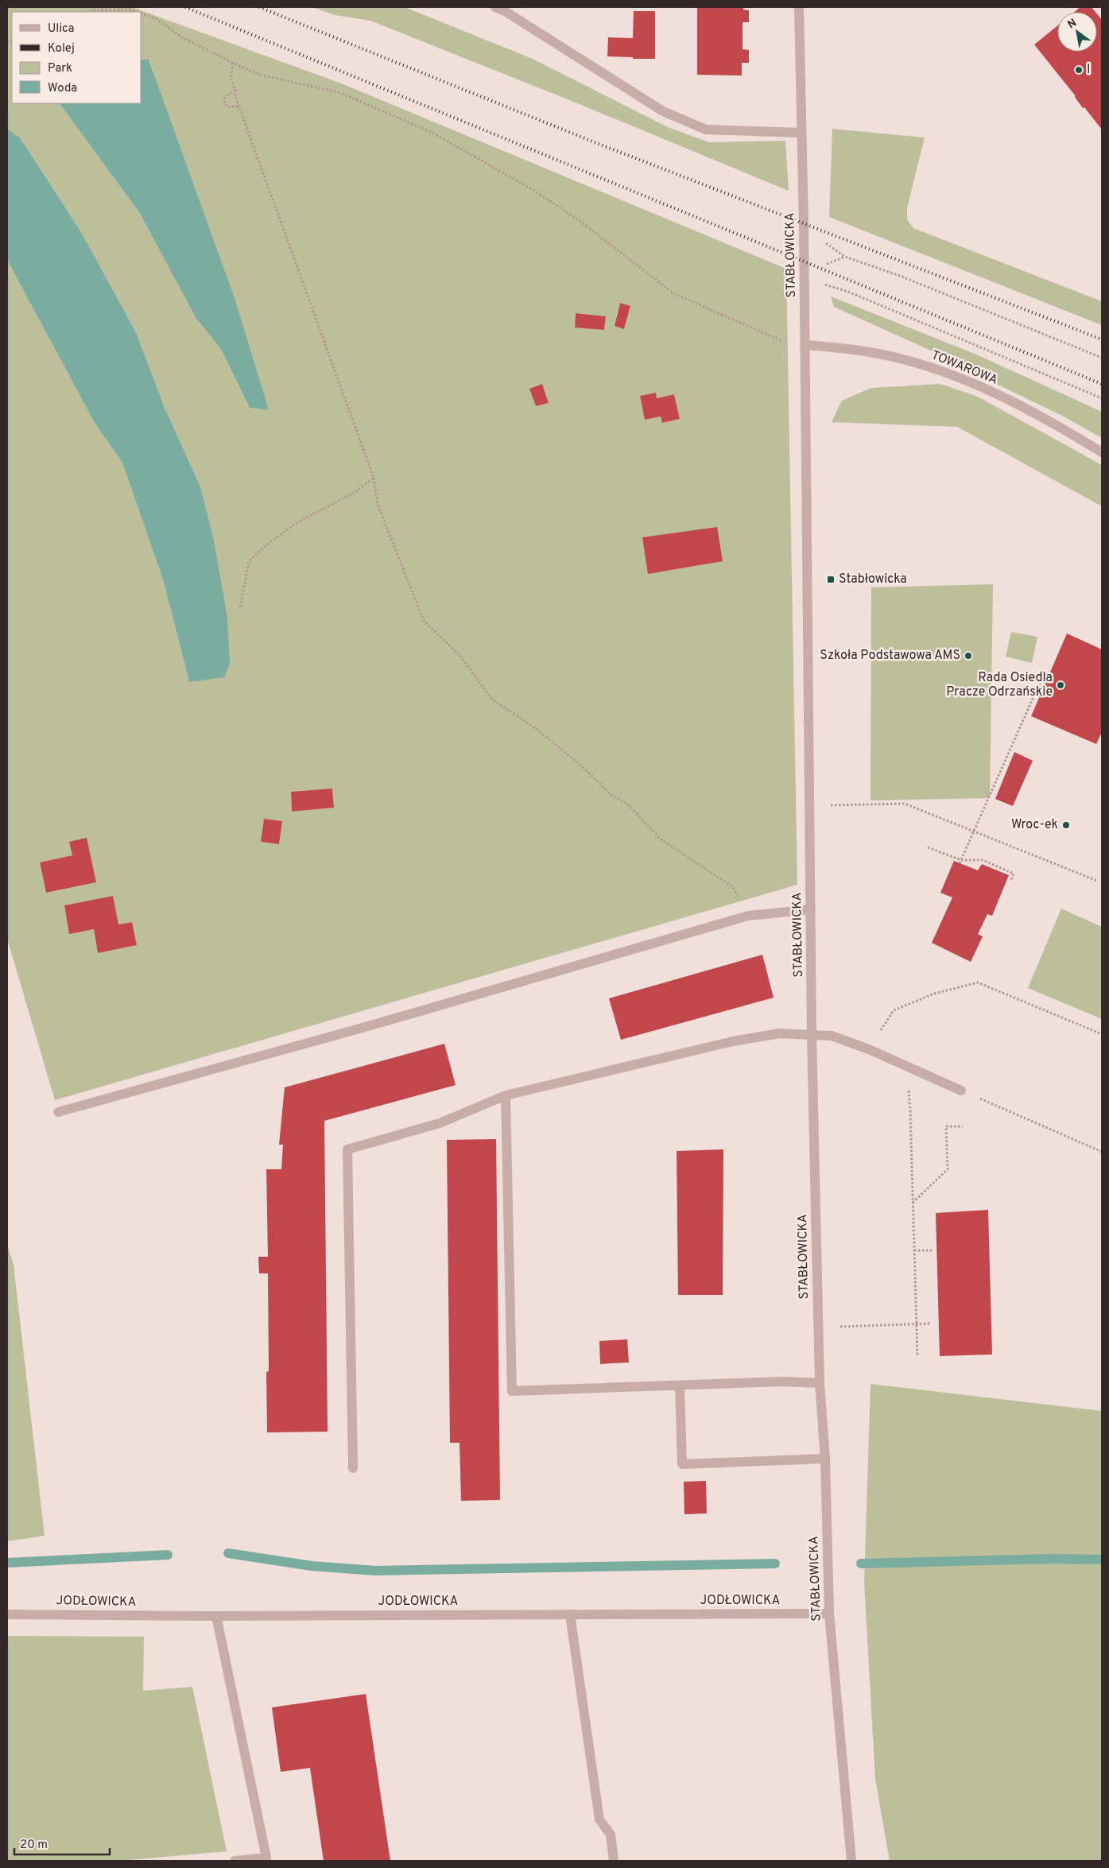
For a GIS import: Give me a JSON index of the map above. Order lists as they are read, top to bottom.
{
  "streets": {
    "street": ["STABŁOWICKA", "TOWAROWA", "JODŁOWICKA"]
  },
  "crossings": [
    ["STABŁOWICKA", "TOWAROWA"],
    ["STABŁOWICKA", "JODŁOWICKA"]
  ],
  "places": {
    "other": [
      "I",
      "Szkoła Podstawowa AMS",
      "Rada Osiedla Pracze Odrzańskie",
      "Wroc-ek"
    ],
    "transit": ["Stabłowicka"]
  },
  "legend": [
    "Ulica",
    "Kolej",
    "Park",
    "Woda"
  ],
  "scale_bar": "20 m",
  "north": "top left"
}
